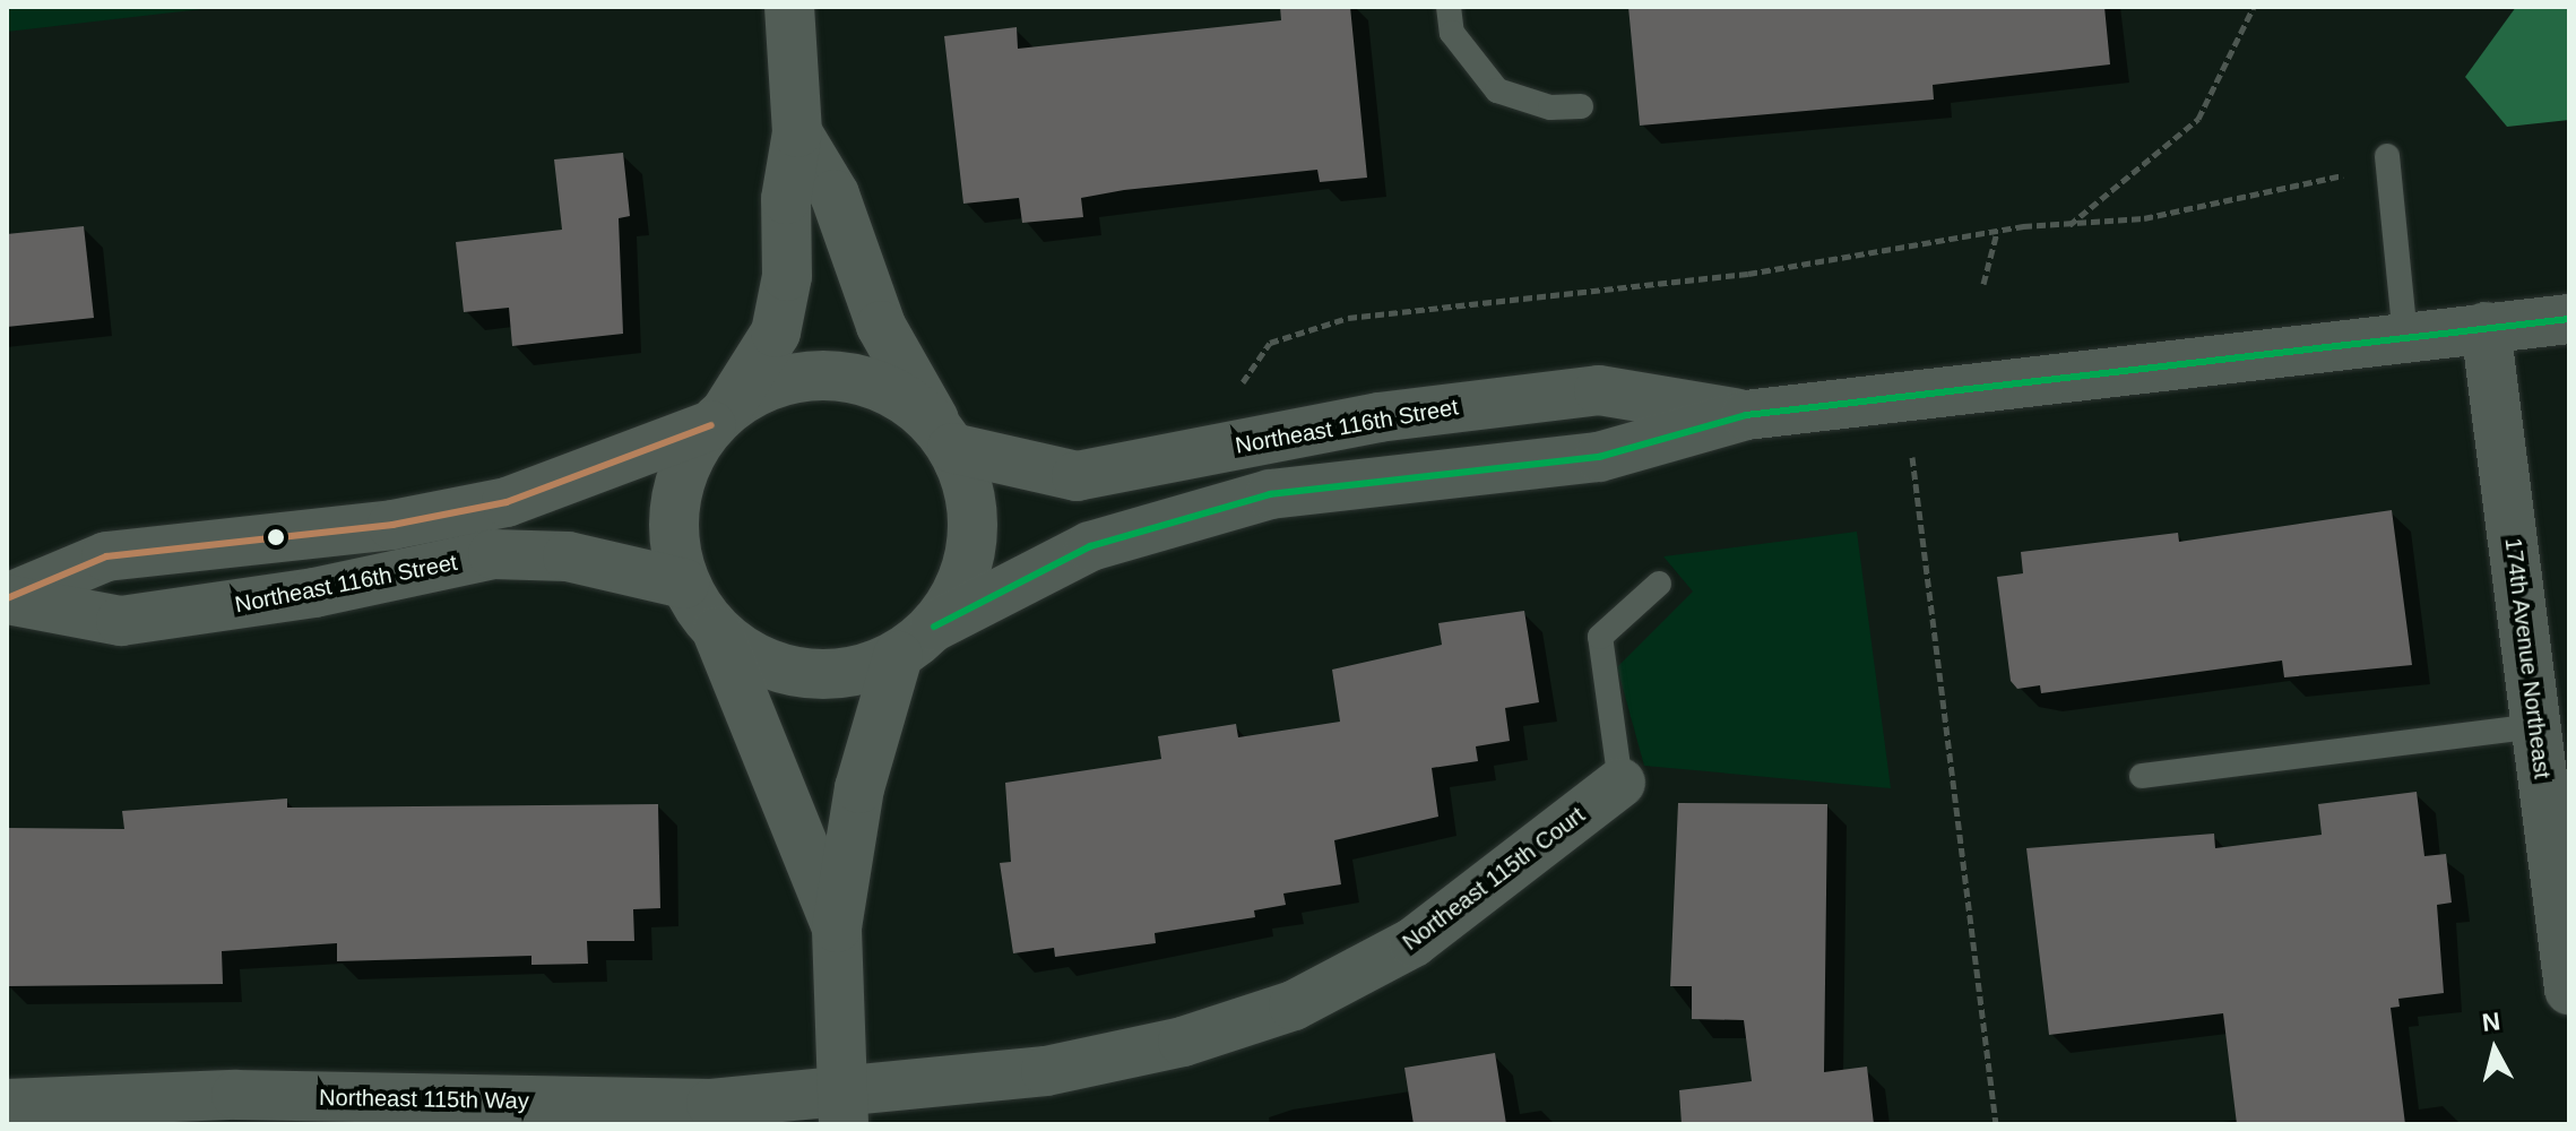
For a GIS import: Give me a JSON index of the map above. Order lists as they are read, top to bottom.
{
  "streets": {
    "street": [
      "Northeast 116th Street",
      "174th Avenue Northeast",
      "Northeast 115th Court",
      "Northeast 115th Way"
    ]
  },
  "crossings": [
    ["Northeast 116th Street", "174th Avenue Northeast"],
    ["Northeast 115th Court", "Northeast 115th Way"]
  ],
  "north": "top"
}
